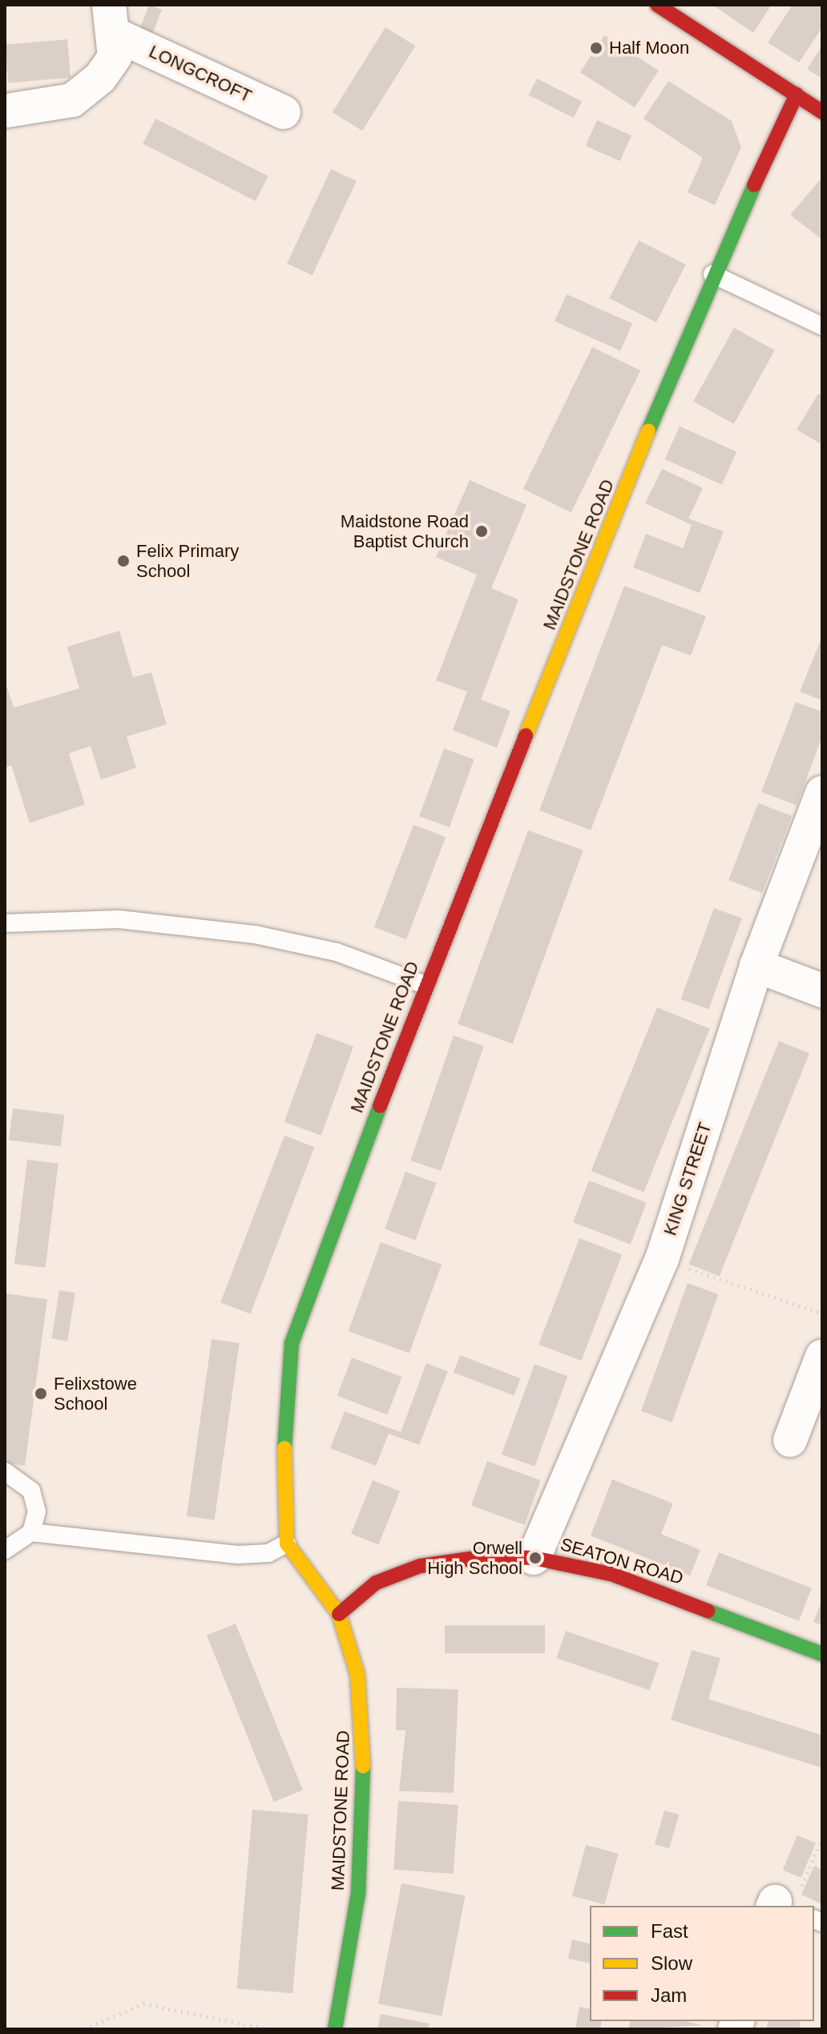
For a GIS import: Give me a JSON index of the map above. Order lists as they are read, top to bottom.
{
  "streets": {
    "street": [
      "LONGCROFT",
      "MAIDSTONE ROAD",
      "KING STREET",
      "SEATON ROAD"
    ]
  },
  "crossings": [
    ["MAIDSTONE ROAD", "SEATON ROAD"],
    ["KING STREET", "SEATON ROAD"]
  ],
  "places": [
    "Half Moon",
    "Maidstone Road Baptist Church",
    "Felix Primary School",
    "Felixstowe School",
    "Orwell High School"
  ],
  "legend": ["Fast", "Slow", "Jam"]
}
